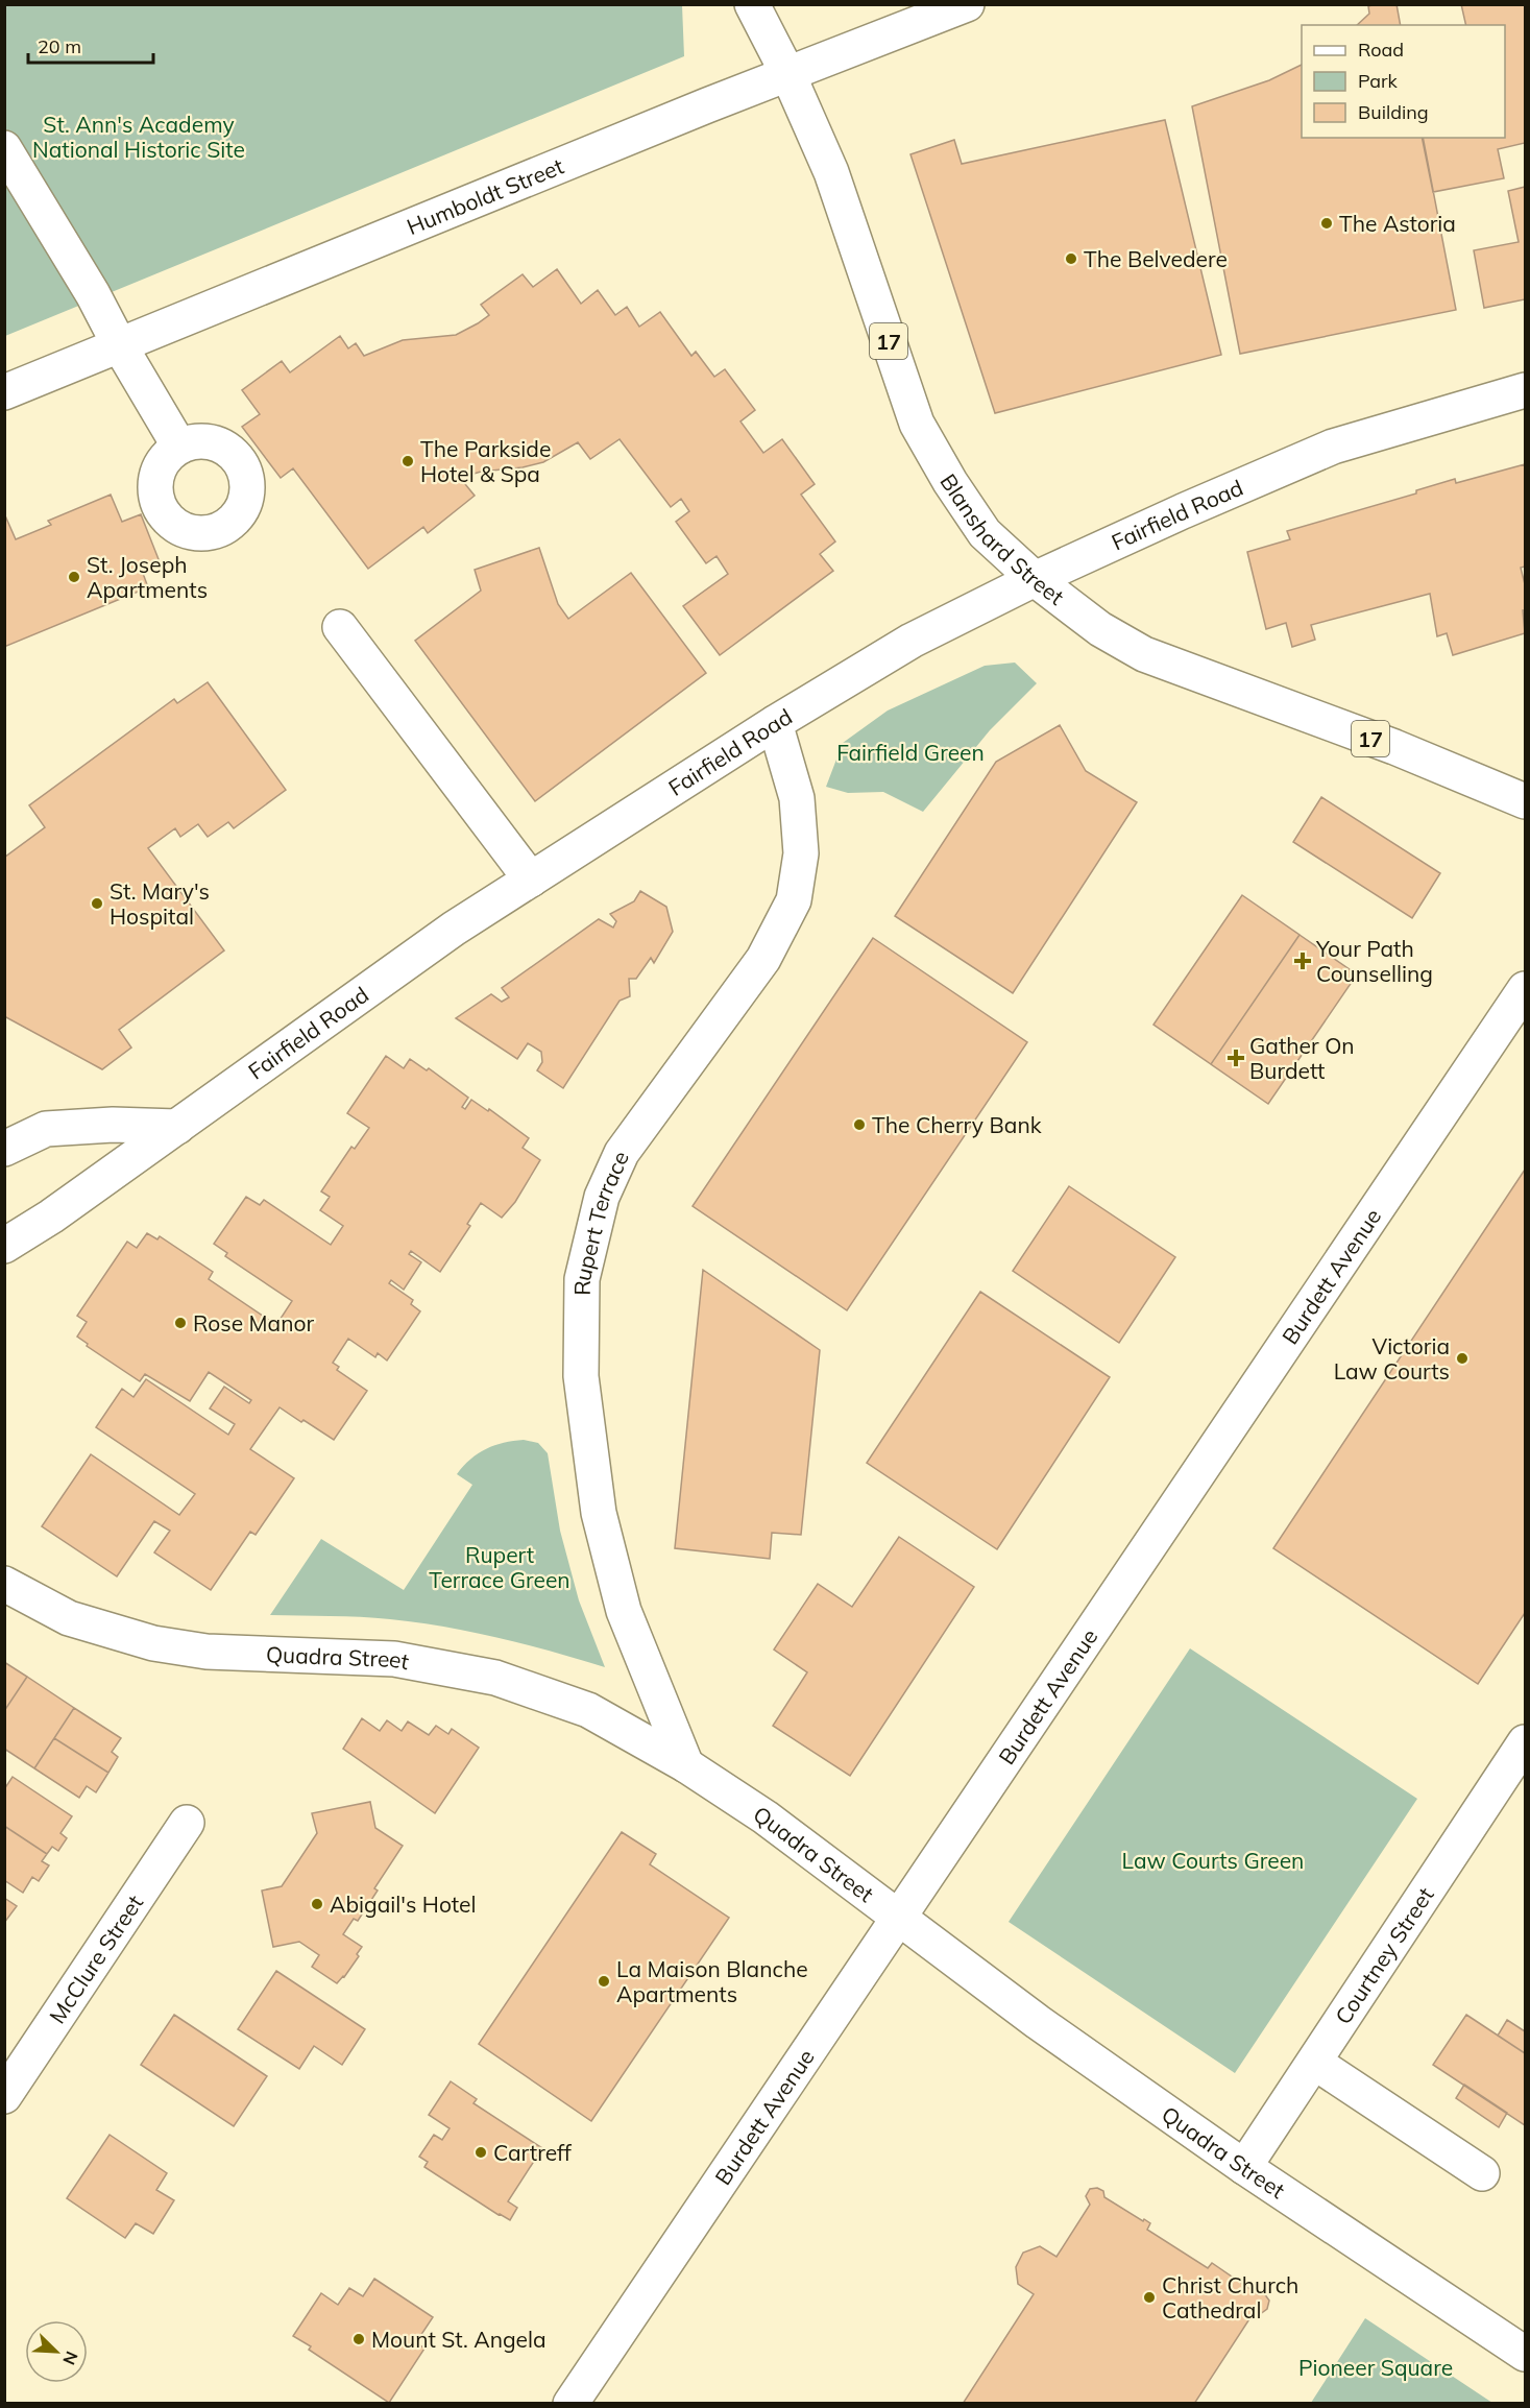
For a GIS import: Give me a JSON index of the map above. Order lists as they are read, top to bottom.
{
  "streets": {
    "street": [
      "Humboldt Street",
      "17",
      "Fairfield Road",
      "Blanshard Street",
      "Rupert Terrace",
      "Burdett Avenue",
      "Quadra Street",
      "Courtney Street",
      "McClure Street"
    ]
  },
  "crossings": [
    ["Humboldt Street", "Blanshard Street"],
    ["Fairfield Road", "Blanshard Street"],
    ["Fairfield Road", "Rupert Terrace"],
    ["Rupert Terrace", "Quadra Street"],
    ["Burdett Avenue", "Quadra Street"],
    ["Quadra Street", "Courtney Street"]
  ],
  "parks": [
    "St. Ann's Academy National Historic Site",
    "Fairfield Green",
    "Rupert Terrace Green",
    "Law Courts Green",
    "Pioneer Square"
  ],
  "places": {
    "other": [
      "The Astoria",
      "The Belvedere",
      "The Parkside Hotel & Spa",
      "St. Joseph Apartments",
      "St. Mary's Hospital",
      "The Cherry Bank",
      "Rose Manor",
      "Victoria Law Courts",
      "Abigail's Hotel",
      "La Maison Blanche Apartments",
      "Cartreff",
      "Christ Church Cathedral",
      "Mount St. Angela"
    ],
    "health": ["Your Path Counselling", "Gather On Burdett"]
  },
  "legend": ["Road", "Park", "Building"],
  "scale_bar": "20 m",
  "north": "bottom right"
}
